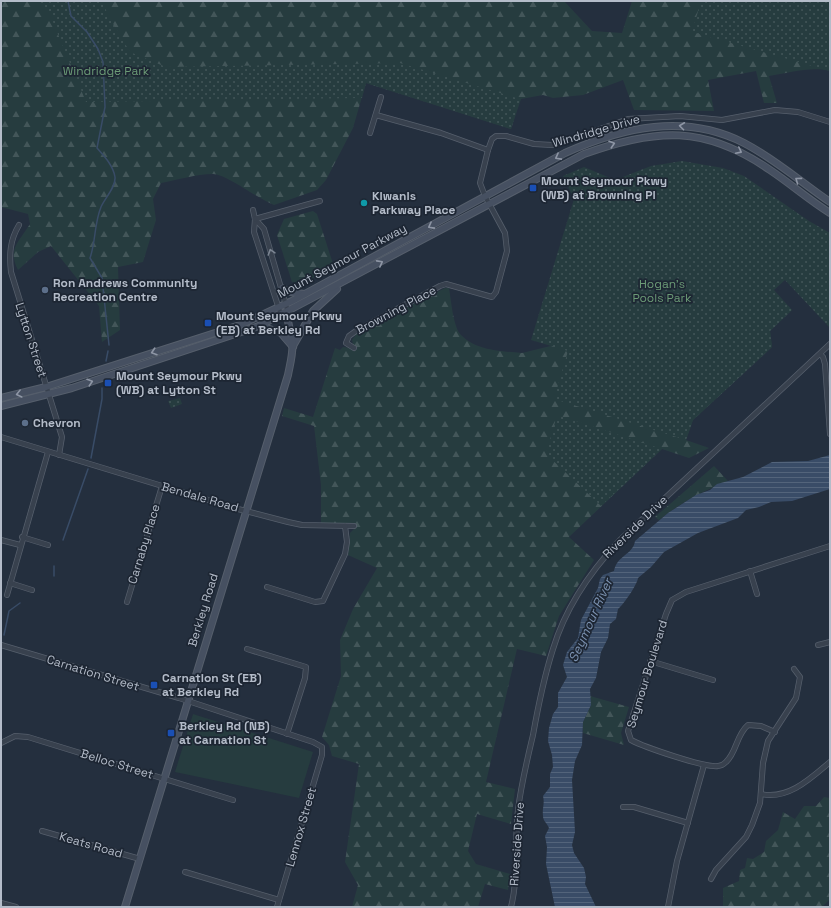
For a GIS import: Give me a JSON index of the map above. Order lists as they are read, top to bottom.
{
  "streets": {
    "main road": ["Mount Seymour Parkway", "Berkley Road"],
    "street": [
      "Windridge Drive",
      "Browning Place",
      "Lytton Street",
      "Bendale Road",
      "Riverside Drive",
      "Carnaby Place",
      "Carnation Street",
      "Seymour Boulevard",
      "Belloc Street",
      "Lennox Street",
      "Keats Road"
    ]
  },
  "crossings": [
    ["Windridge Drive", "Browning Place"],
    ["Mount Seymour Parkway", "Browning Place"],
    ["Mount Seymour Parkway", "Lytton Street"],
    ["Mount Seymour Parkway", "Berkley Road"],
    ["Lytton Street", "Bendale Road"],
    ["Bendale Road", "Carnaby Place"],
    ["Bendale Road", "Berkley Road"],
    ["Berkley Road", "Carnation Street"],
    ["Berkley Road", "Belloc Street"],
    ["Berkley Road", "Keats Road"],
    ["Carnation Street", "Lennox Street"]
  ],
  "water": ["Seymour River"],
  "parks": ["Windridge Park", "Hogan's Pools Park"],
  "places": {
    "transit": [
      "Mount Seymour Pkwy (WB) at Browning Pl",
      "Mount Seymour Pkwy (EB) at Berkley Rd",
      "Mount Seymour Pkwy (WB) at Lytton St",
      "Carnation St (EB) at Berkley Rd",
      "Berkley Rd (NB) at Carnation St"
    ],
    "other": ["Kiwanis Parkway Place", "Ron Andrews Community Recreation Centre", "Chevron"]
  }
}
